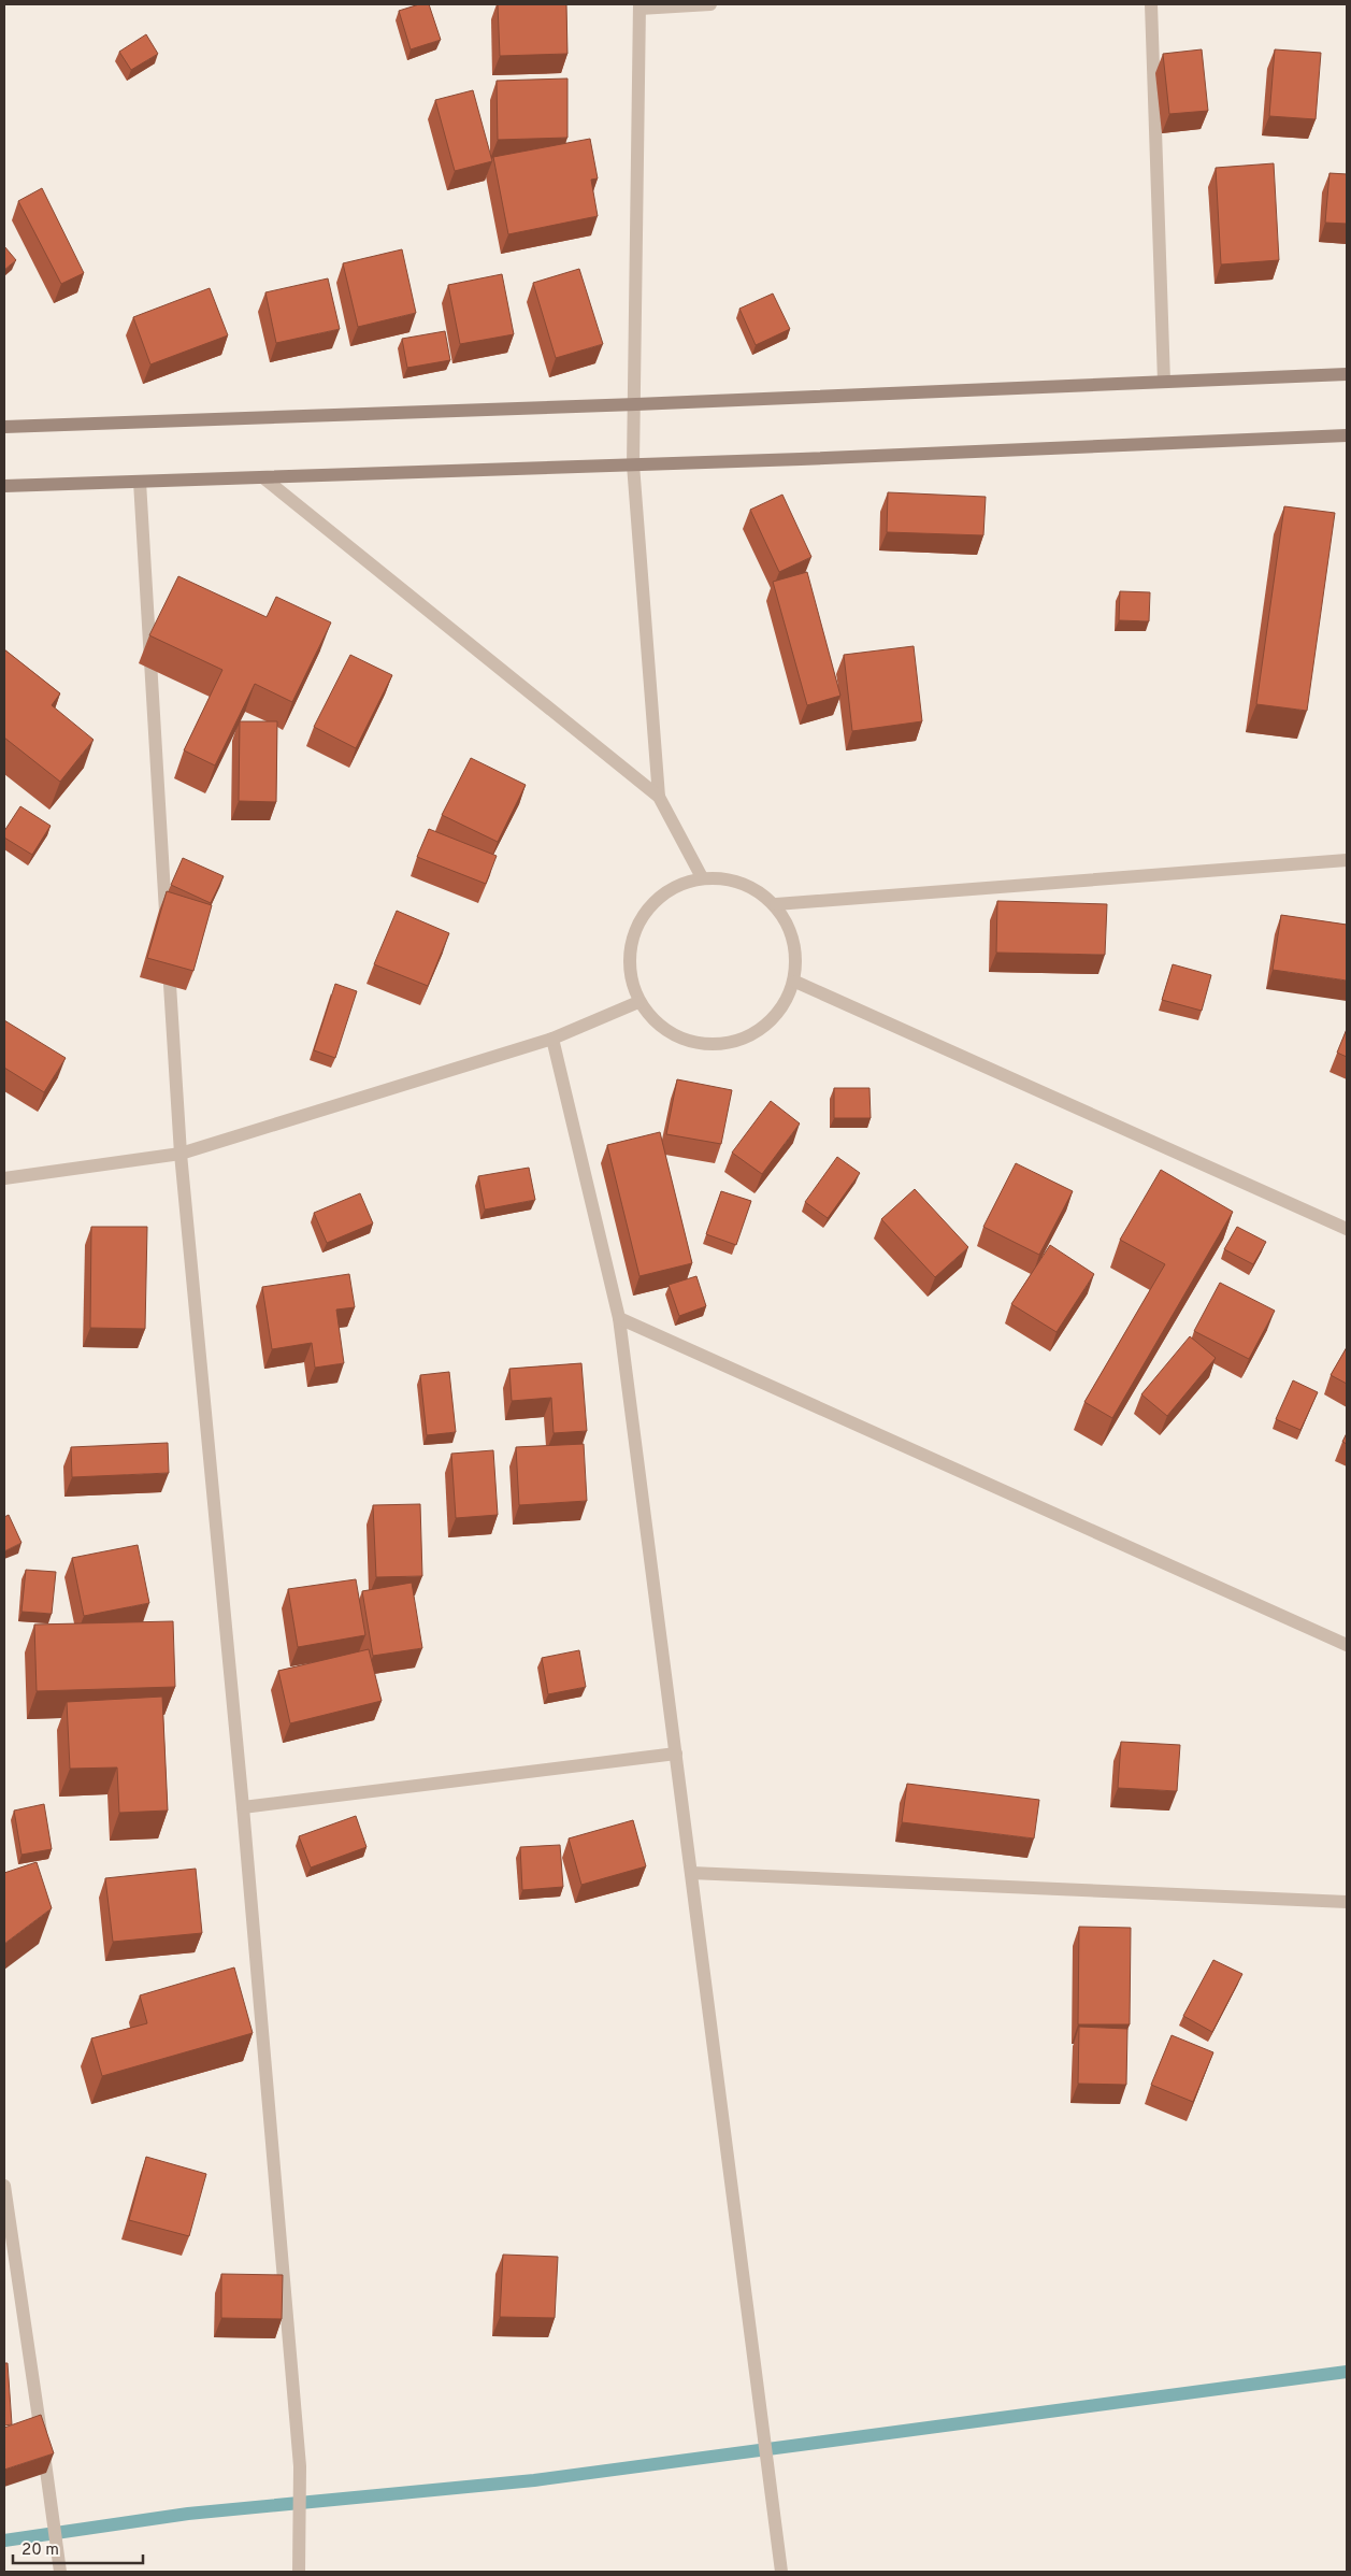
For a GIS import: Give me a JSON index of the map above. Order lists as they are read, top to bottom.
{
  "scale_bar": "20 m"
}
